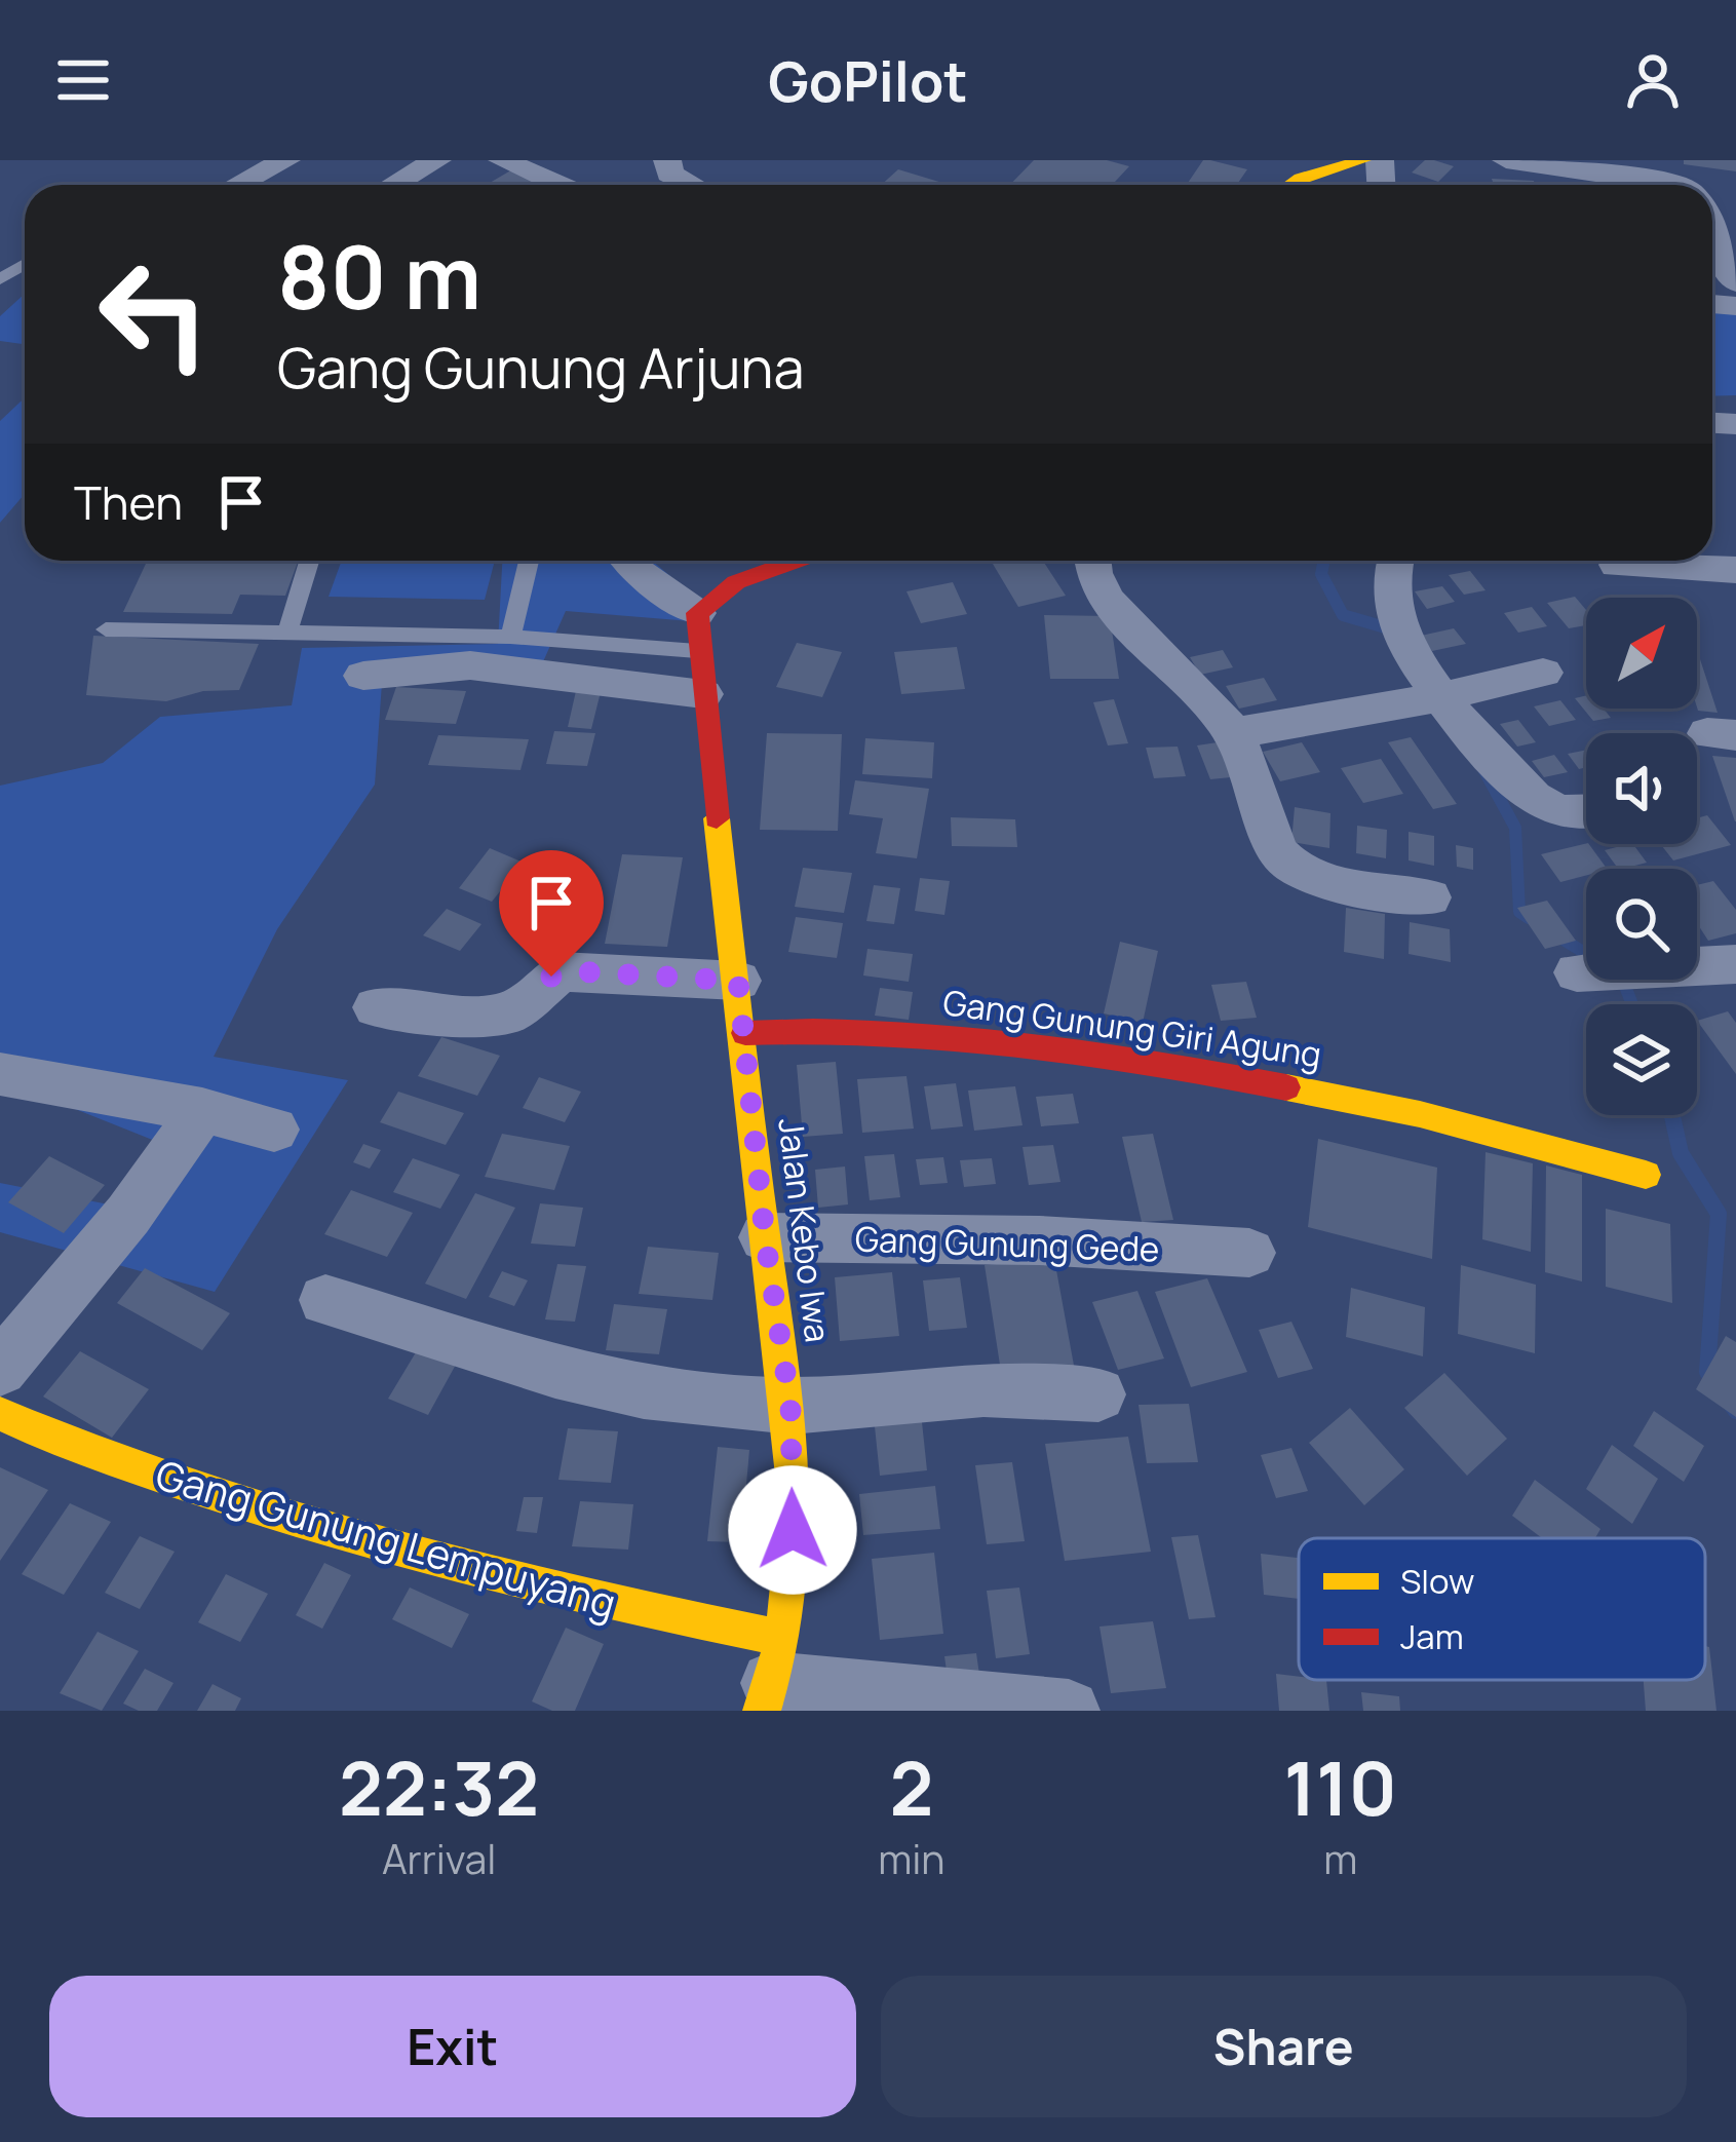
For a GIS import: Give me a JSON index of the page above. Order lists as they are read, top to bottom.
{
  "streets": {
    "street": [
      "Gang Gunung Giri Agung",
      "Jalan Kebo Iwa",
      "Gang Gunung Gede",
      "Gang Gunung Lempuyang"
    ]
  },
  "crossings": [
    ["Gang Gunung Giri Agung", "Jalan Kebo Iwa"],
    ["Jalan Kebo Iwa", "Gang Gunung Gede"],
    ["Jalan Kebo Iwa", "Gang Gunung Lempuyang"]
  ],
  "legend": ["Slow", "Jam"],
  "north": "top right",
  "page": {
    "header": "GoPilot",
    "turn": ["80 m", "Gang Gunung Arjuna"],
    "then": "Then",
    "eta": [
      "22:32",
      "Arrival",
      "2",
      "min",
      "110",
      "m"
    ],
    "buttons": ["Exit", "Share"]
  }
}
